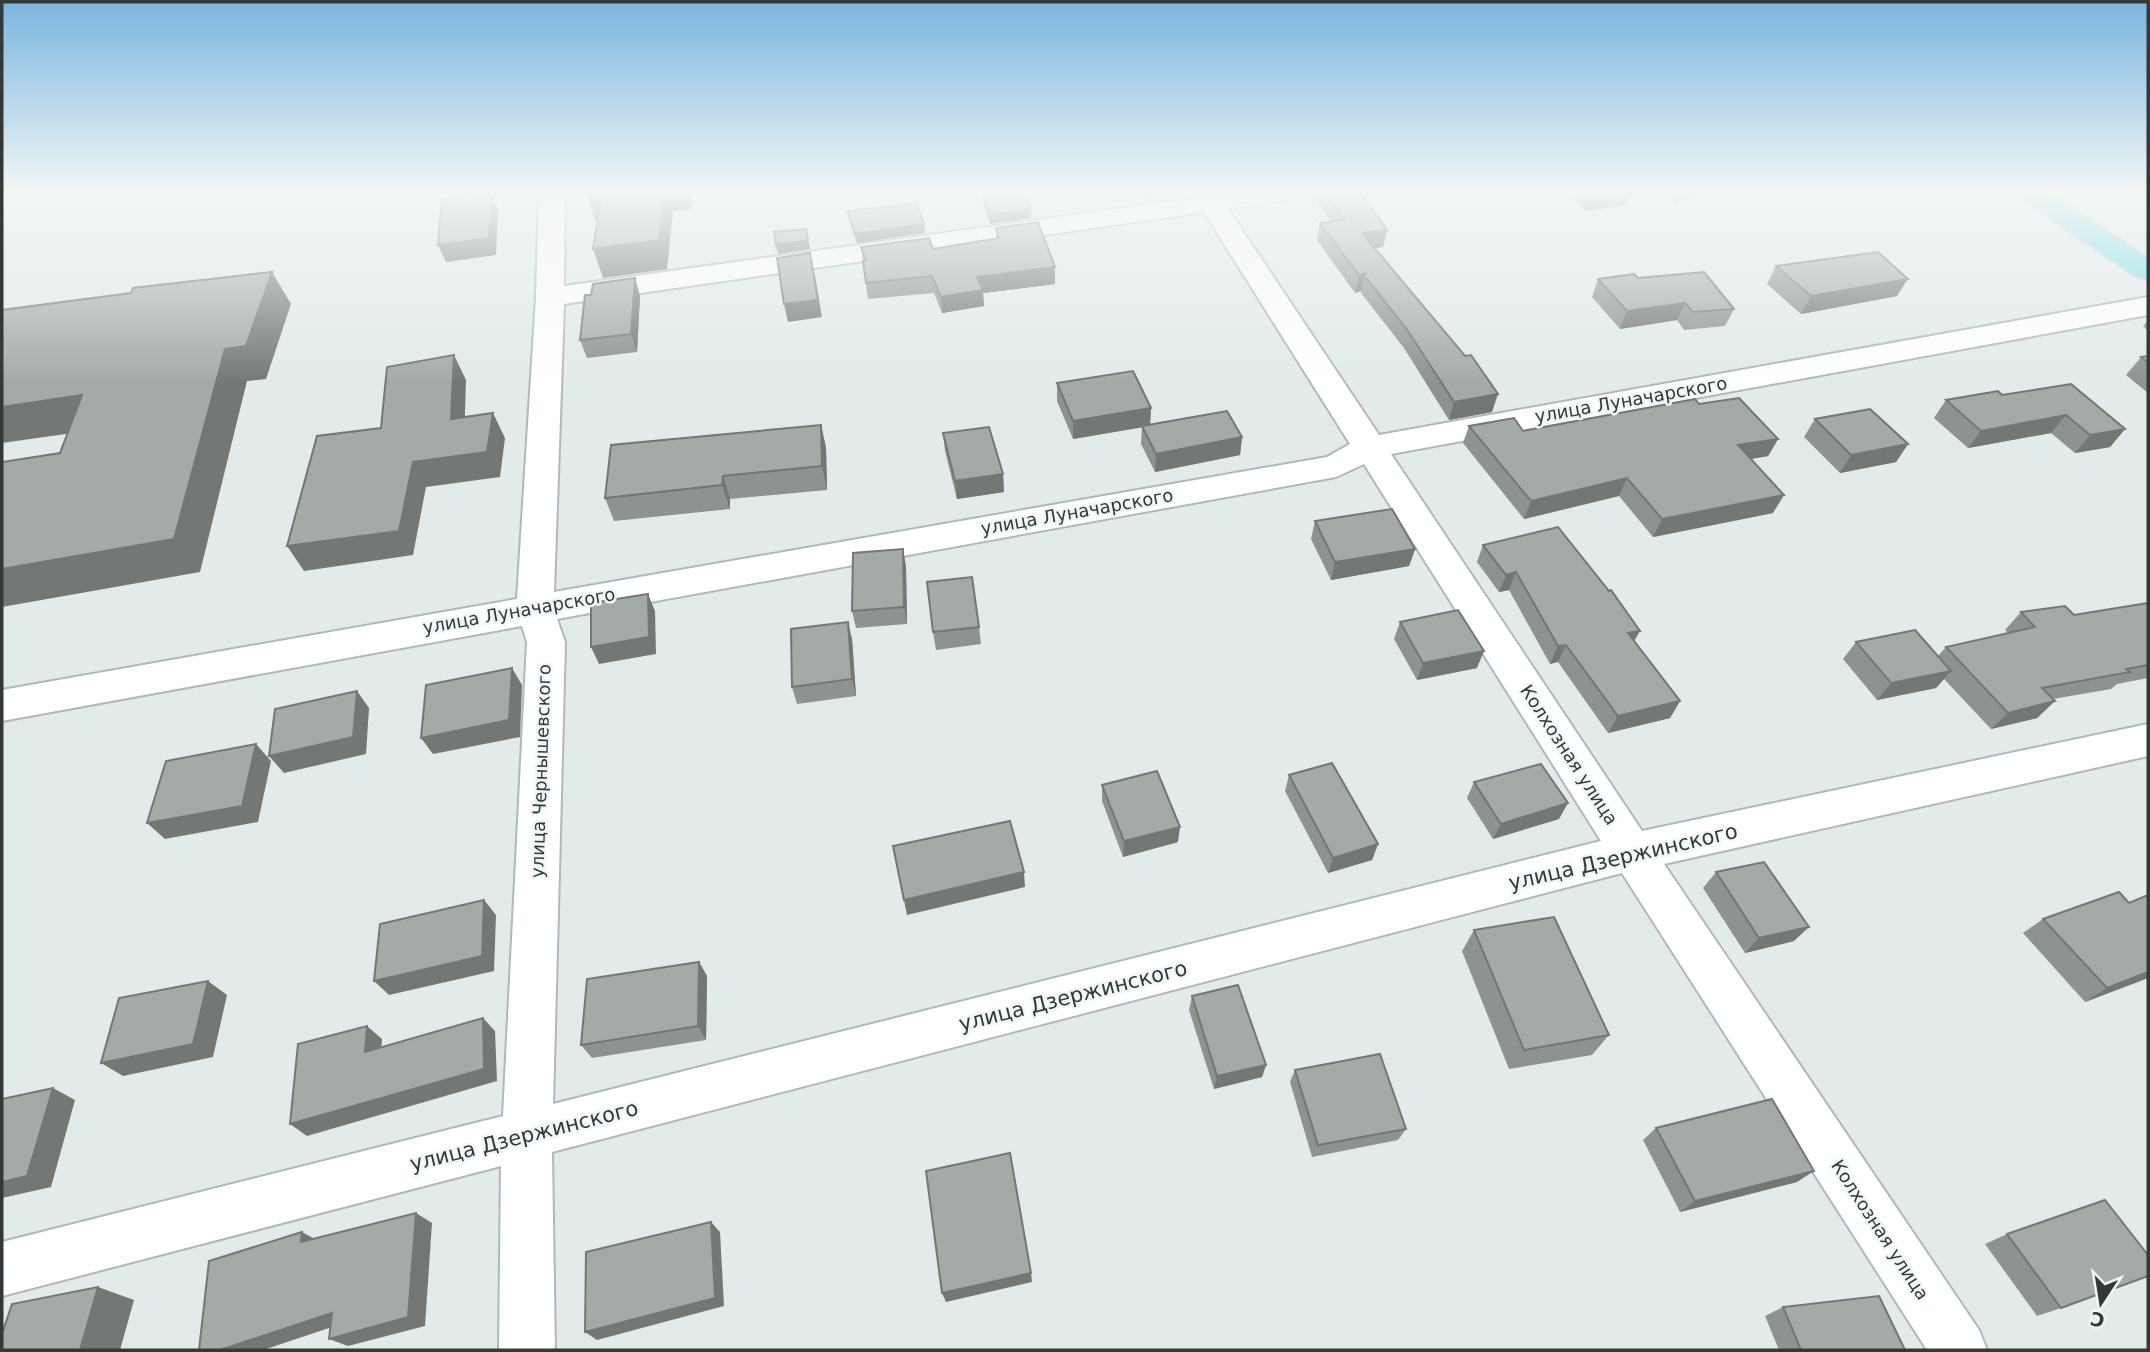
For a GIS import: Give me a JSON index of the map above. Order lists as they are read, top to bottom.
{
  "streets": {
    "street": [
      "улица Луначарского",
      "Колхозная улица",
      "улица Чернышевского",
      "улица Дзержинского"
    ]
  },
  "crossings": [
    ["улица Луначарского", "Колхозная улица"],
    ["улица Луначарского", "улица Чернышевского"],
    ["Колхозная улица", "улица Дзержинского"],
    ["улица Чернышевского", "улица Дзержинского"]
  ],
  "north": "bottom"
}
